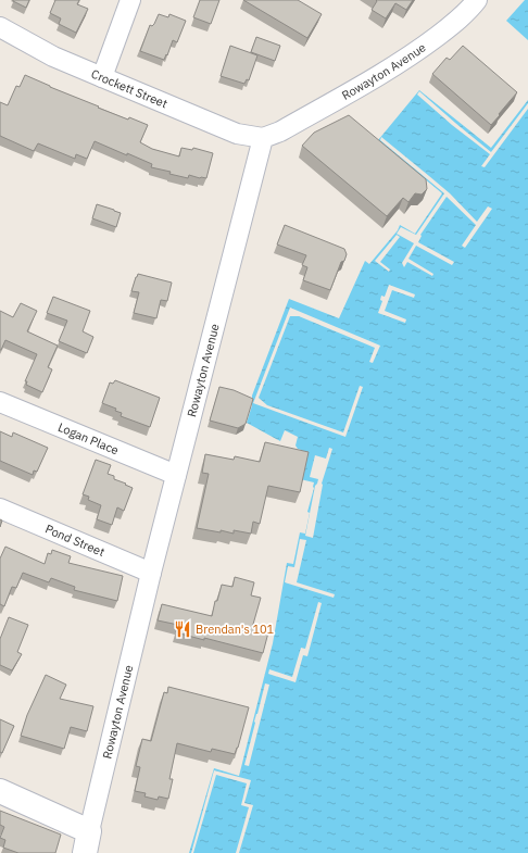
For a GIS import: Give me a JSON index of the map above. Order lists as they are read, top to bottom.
{
  "streets": {
    "street": [
      "Rowayton Avenue",
      "Crockett Street",
      "Logan Place",
      "Pond Street"
    ]
  },
  "crossings": [
    ["Rowayton Avenue", "Crockett Street"],
    ["Rowayton Avenue", "Logan Place"],
    ["Rowayton Avenue", "Pond Street"]
  ],
  "places": {
    "restaurant": ["Brendan's 101"]
  }
}
